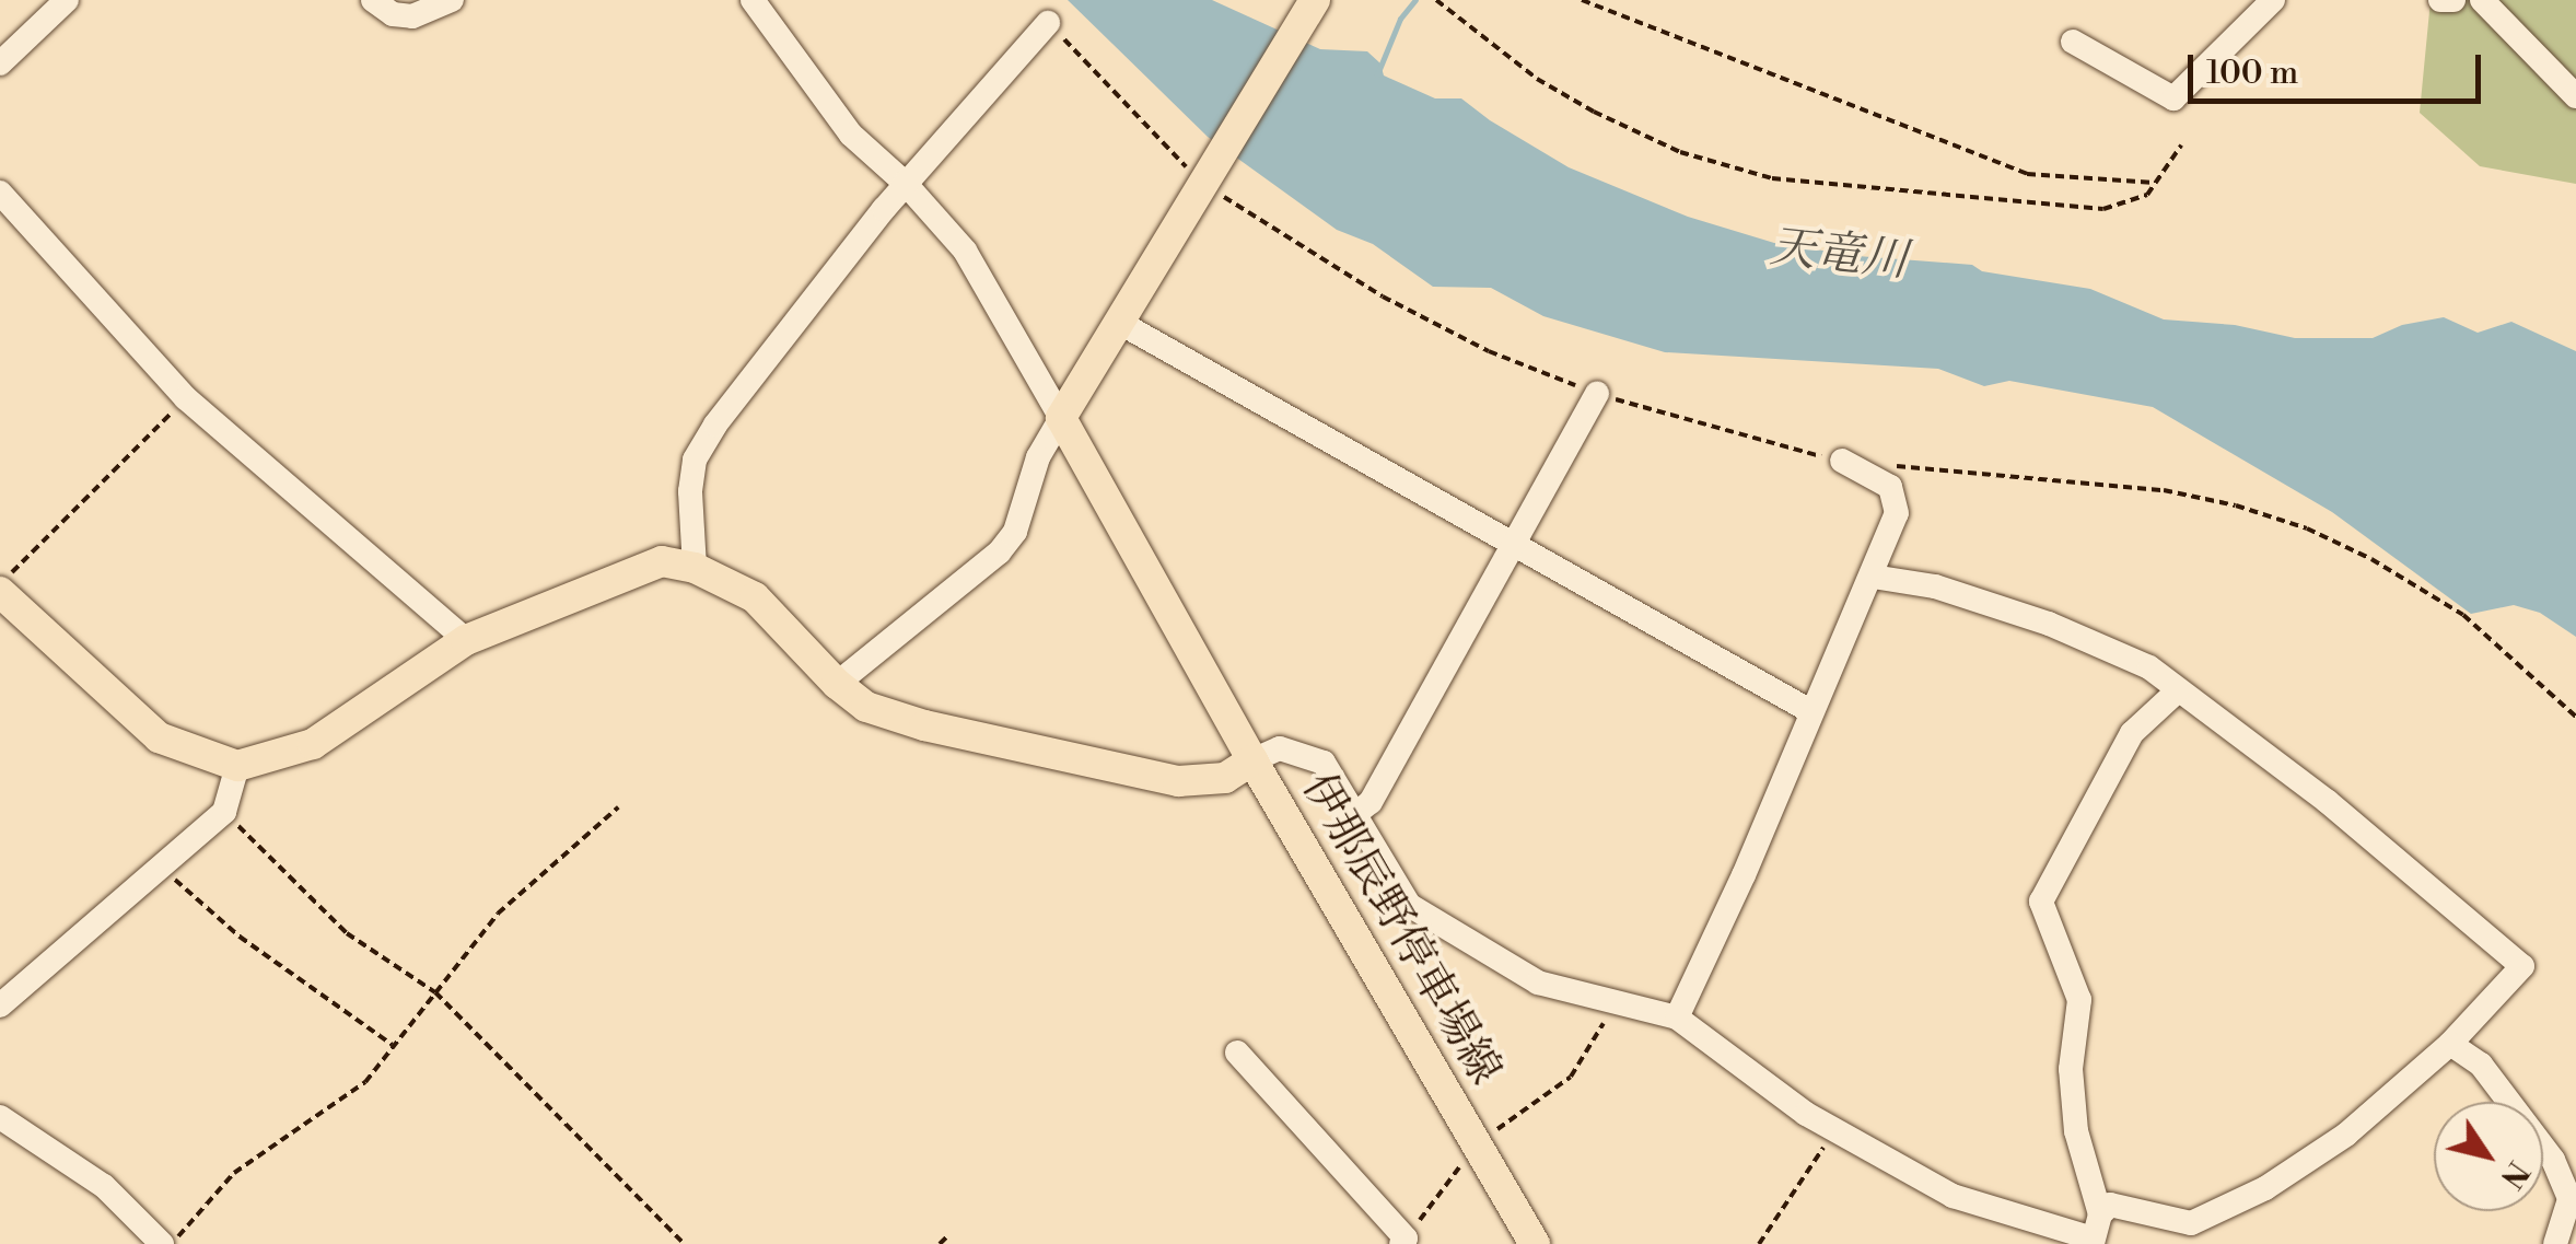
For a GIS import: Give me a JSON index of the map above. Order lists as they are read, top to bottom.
{
  "streets": {
    "main road": ["伊那辰野停車場線"]
  },
  "water": ["天竜川"],
  "scale_bar": "100 m",
  "north": "bottom right"
}
